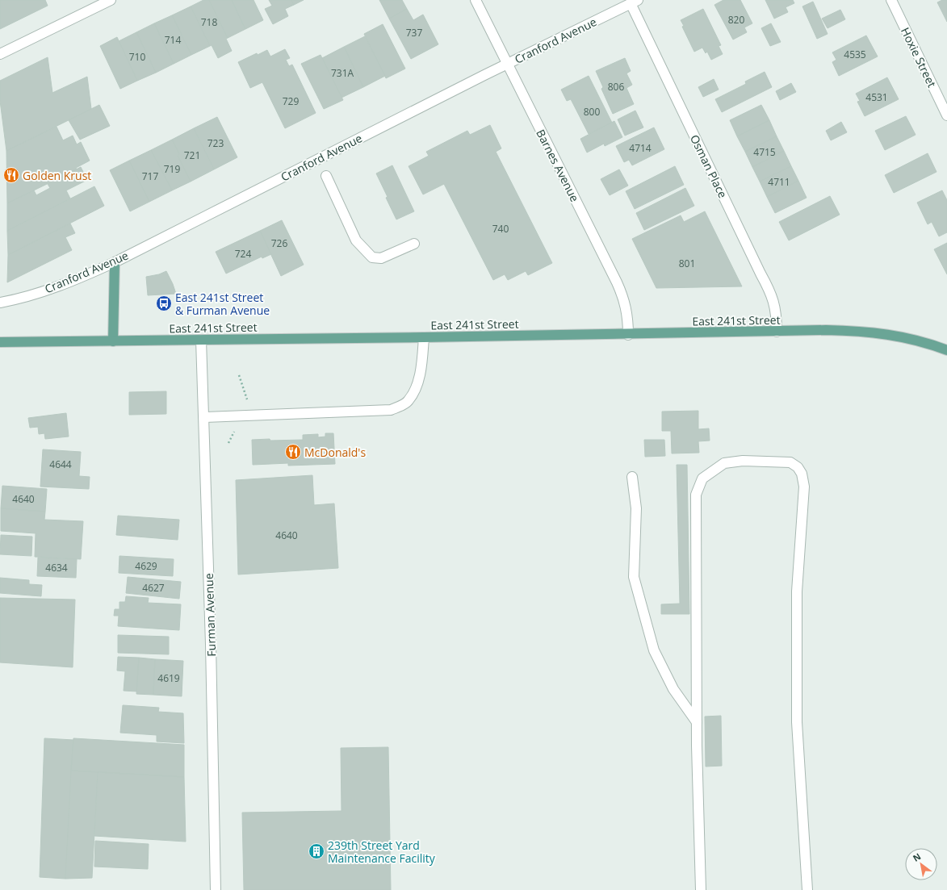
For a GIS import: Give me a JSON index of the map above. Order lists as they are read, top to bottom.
{
  "streets": {
    "main road": ["East 241st Street"],
    "street": [
      "Cranford Avenue",
      "Hoxie Street",
      "Barnes Avenue",
      "Osman Place",
      "Furman Avenue"
    ]
  },
  "crossings": [
    ["Cranford Avenue", "Barnes Avenue"],
    ["Cranford Avenue", "Osman Place"],
    ["Barnes Avenue", "East 241st Street"],
    ["Osman Place", "East 241st Street"],
    ["East 241st Street", "Furman Avenue"]
  ],
  "places": {
    "restaurant": ["Golden Krust", "McDonald's"],
    "bus stop": ["East 241st Street & Furman Avenue"],
    "building": ["239th Street Yard Maintenance Facility"]
  },
  "house_numbers": [
    "820",
    "718",
    "737",
    "714",
    "4535",
    "710",
    "731A",
    "806",
    "4531",
    "729",
    "800",
    "723",
    "4714",
    "4715",
    "721",
    "719",
    "717",
    "4711",
    "740",
    "726",
    "724",
    "801",
    "4644",
    "4640",
    "4640",
    "4629",
    "4634",
    "4627",
    "4619"
  ],
  "north": "top left"
}
